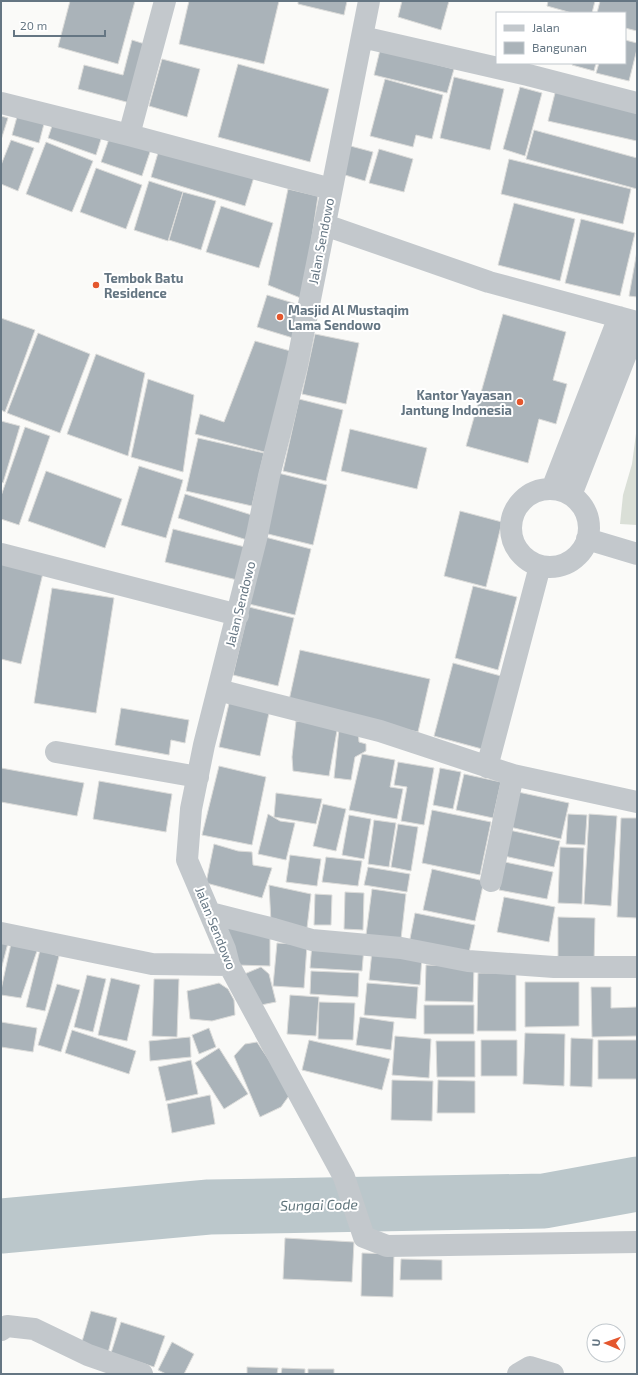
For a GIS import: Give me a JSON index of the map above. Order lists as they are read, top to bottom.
{
  "streets": {
    "street": ["Jalan Sendowo"]
  },
  "water": ["Sungai Code"],
  "places": ["Tembok Batu Residence", "Masjid Al Mustaqim Lama Sendowo", "Kantor Yayasan Jantung Indonesia"],
  "legend": ["Jalan", "Bangunan"],
  "scale_bar": "20 m",
  "north": "left"
}
